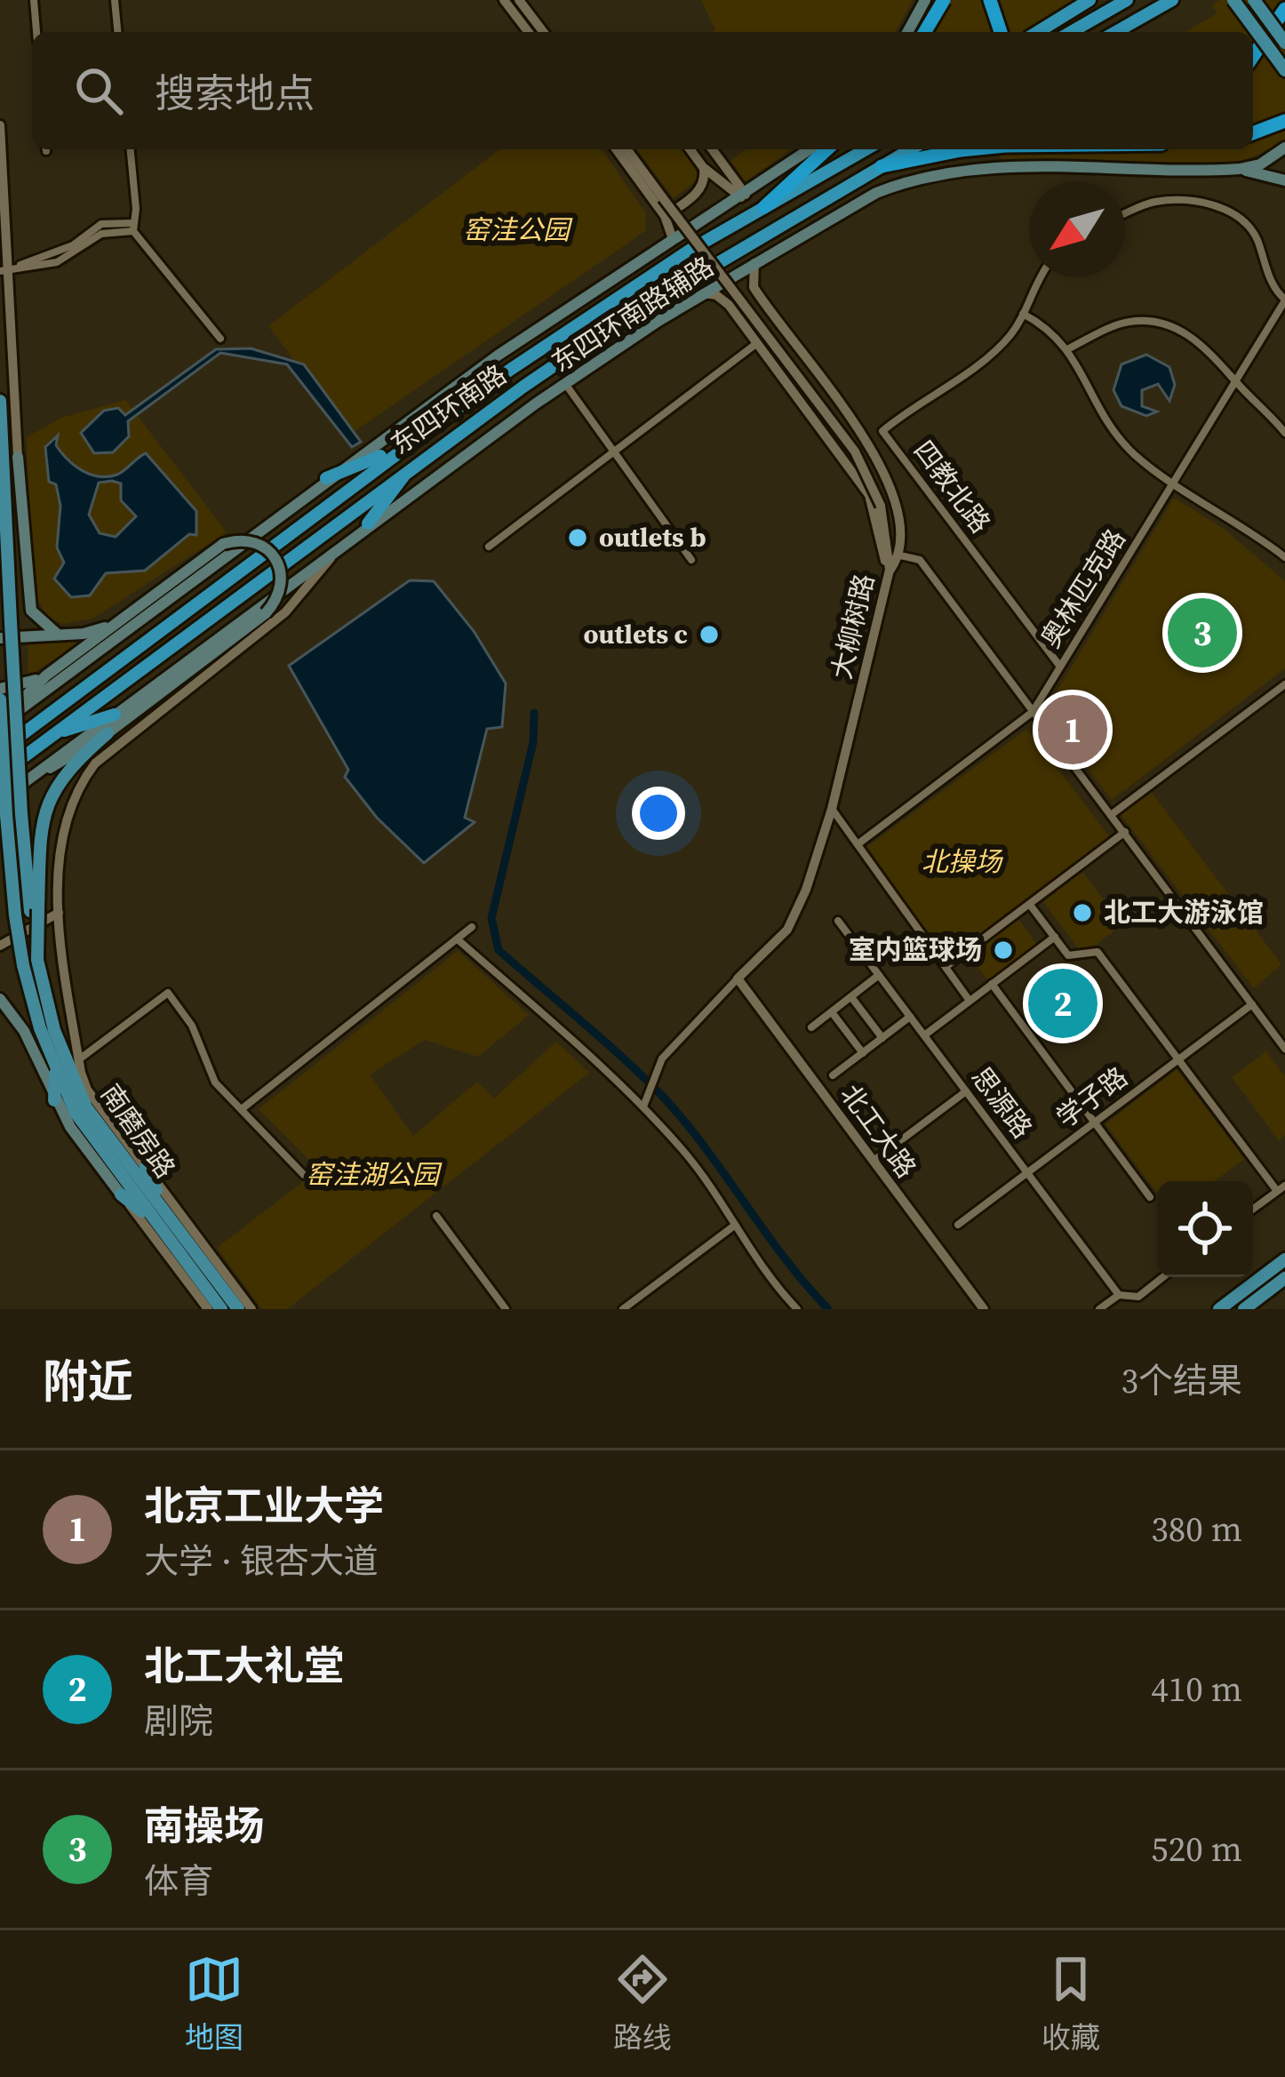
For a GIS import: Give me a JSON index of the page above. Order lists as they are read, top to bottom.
{
  "streets": {
    "highway": ["东四环南路"],
    "main road": ["东四环南路辅路", "南磨房路"],
    "street": [
      "四教北路",
      "奥林匹克路",
      "大柳树路",
      "学子路",
      "思源路",
      "北工大路"
    ]
  },
  "crossings": [
    ["四教北路", "奥林匹克路"],
    ["大柳树路", "北工大路"],
    ["学子路", "思源路"]
  ],
  "parks": ["窑洼公园", "北操场", "窑洼湖公园"],
  "places": [
    "outlets b",
    "outlets c",
    "北工大游泳馆",
    "室内篮球场"
  ],
  "north": "bottom left",
  "page": {
    "search": "搜索地点",
    "pins": ["3", "1", "2"],
    "heading": ["附近", "3个结果"],
    "list": [
      {
        "mark": "1",
        "name": "北京工业大学",
        "note": "大学 · 银杏大道",
        "value": "380 m"
      },
      {
        "mark": "2",
        "name": "北工大礼堂",
        "note": "剧院",
        "value": "410 m"
      },
      {
        "mark": "3",
        "name": "南操场",
        "note": "体育",
        "value": "520 m"
      }
    ],
    "nav": ["地图", "路线", "收藏"]
  }
}
